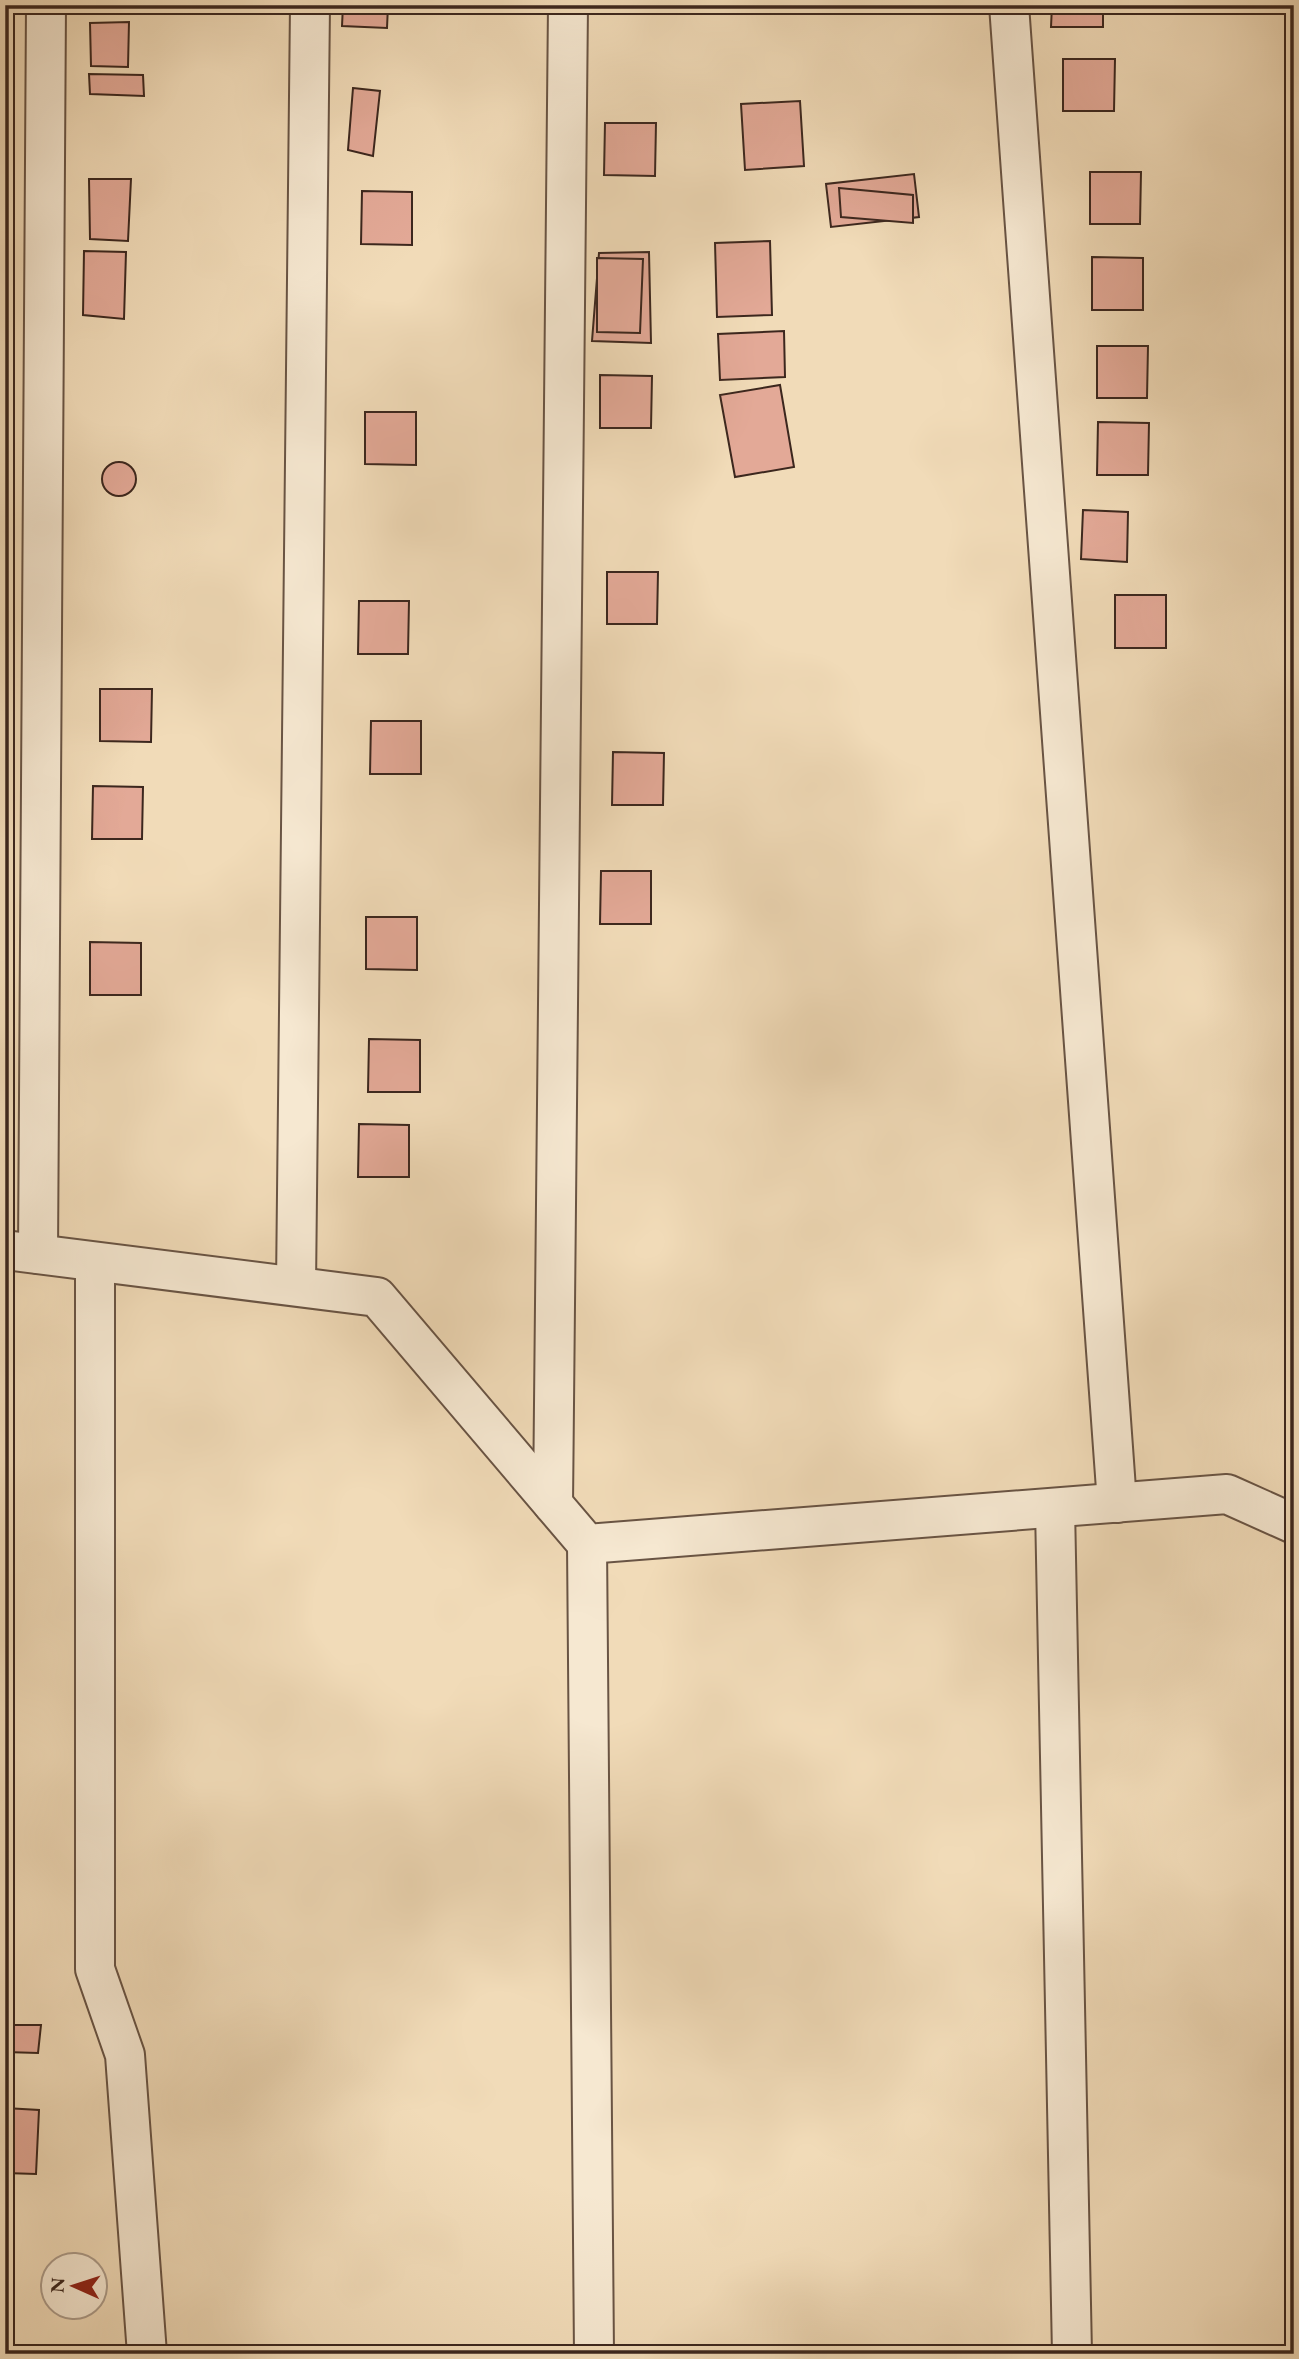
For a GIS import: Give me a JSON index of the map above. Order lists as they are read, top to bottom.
{
  "north": "left"
}
